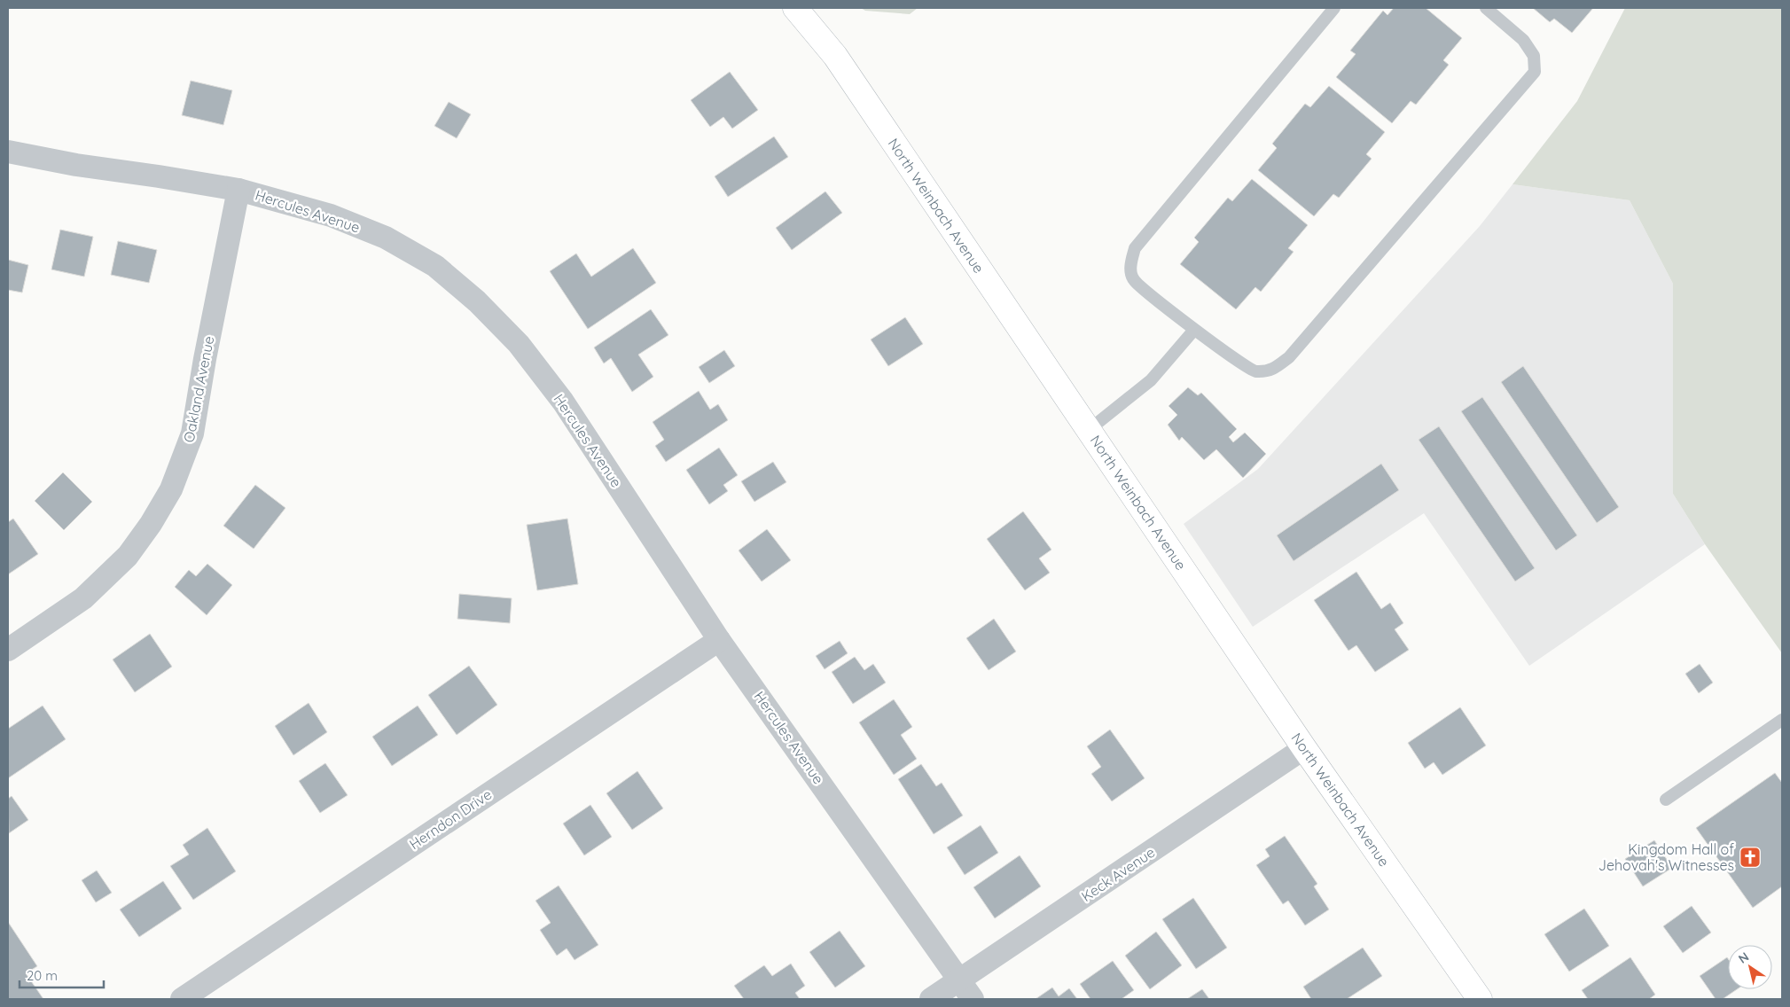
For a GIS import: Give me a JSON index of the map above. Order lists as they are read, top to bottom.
{
  "streets": {
    "main road": ["North Weinbach Avenue"],
    "street": [
      "Hercules Avenue",
      "Oakland Avenue",
      "Herndon Drive",
      "Keck Avenue"
    ]
  },
  "crossings": [
    ["North Weinbach Avenue", "Keck Avenue"],
    ["Hercules Avenue", "Oakland Avenue"],
    ["Hercules Avenue", "Herndon Drive"],
    ["Hercules Avenue", "Keck Avenue"]
  ],
  "places": {
    "church": ["Kingdom Hall of Jehovah's Witnesses"]
  },
  "scale_bar": "20 m",
  "north": "top left"
}
